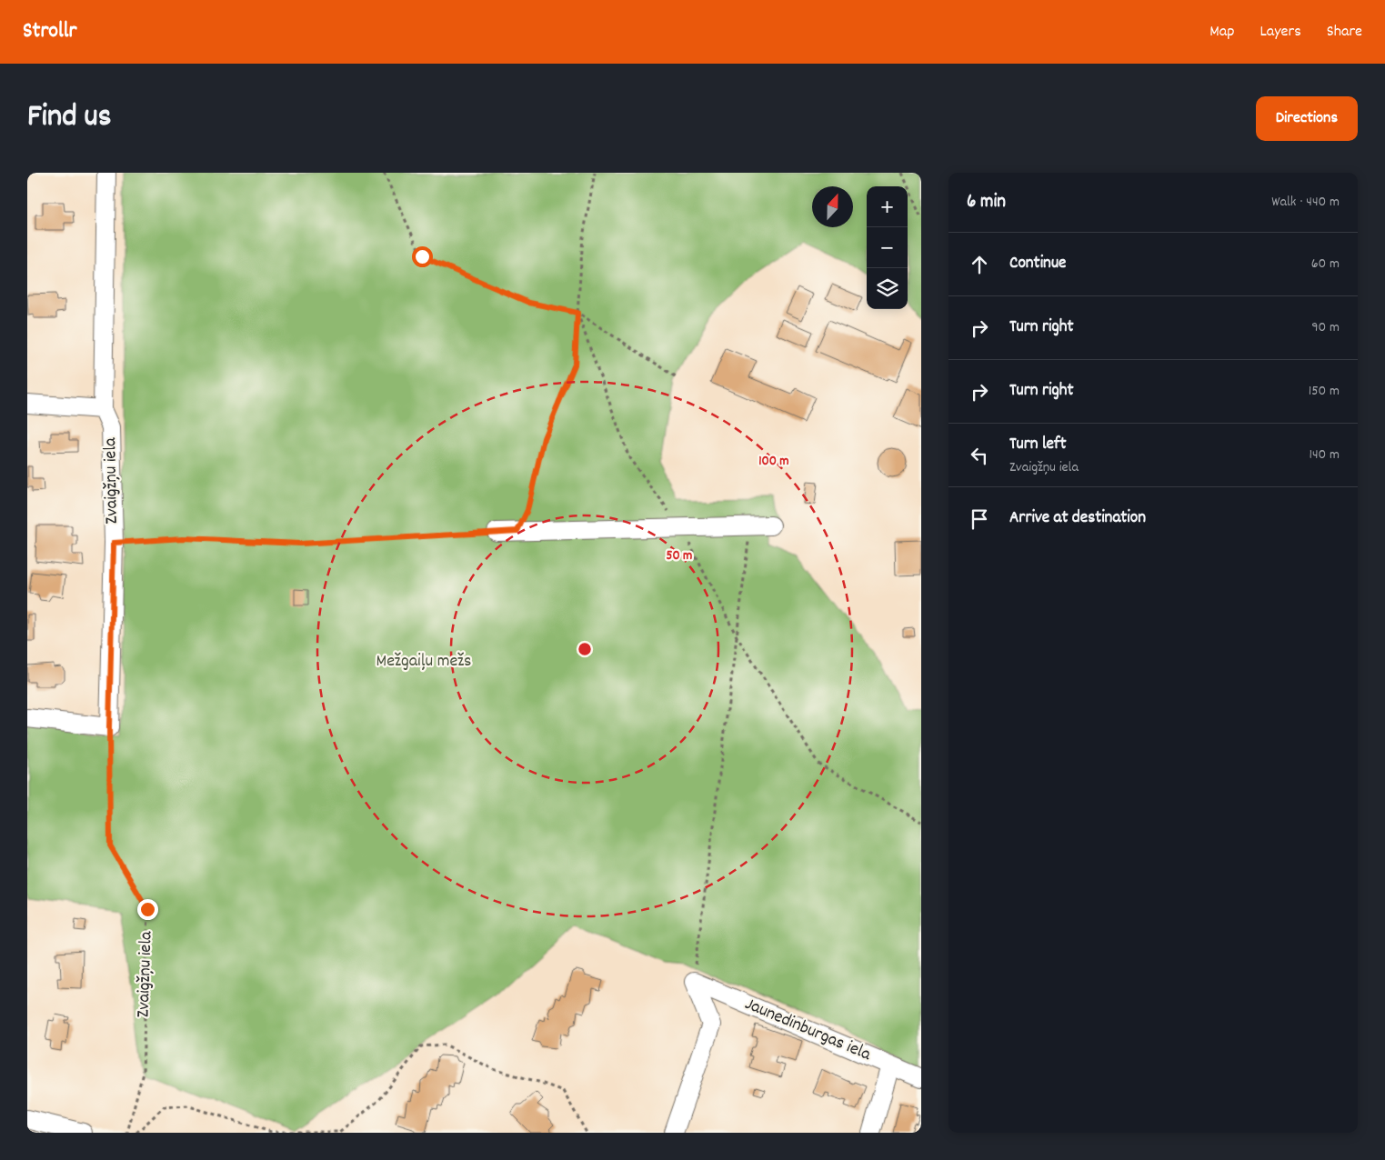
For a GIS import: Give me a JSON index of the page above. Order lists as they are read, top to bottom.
{
  "streets": {
    "street": ["Zvaigžņu iela", "Jaunedinburgas iela"]
  },
  "parks": ["Mežgaiļu mežs"],
  "north": "top",
  "page": {
    "header": "Strollr",
    "nav": ["Map", "Layers", "Share"],
    "title": "Find us",
    "buttons": "Directions",
    "heading": ["6 min", "Walk · 440 m"],
    "map_buttons": ["+", "−"],
    "list": [
      ["Continue", "60 m"],
      ["Turn right", "90 m"],
      ["Turn right", "150 m"],
      ["Turn left", "Zvaigžņu iela", "140 m"],
      "Arrive at destination"
    ]
  },
  "rings": ["100 m", "50 m"]
}
